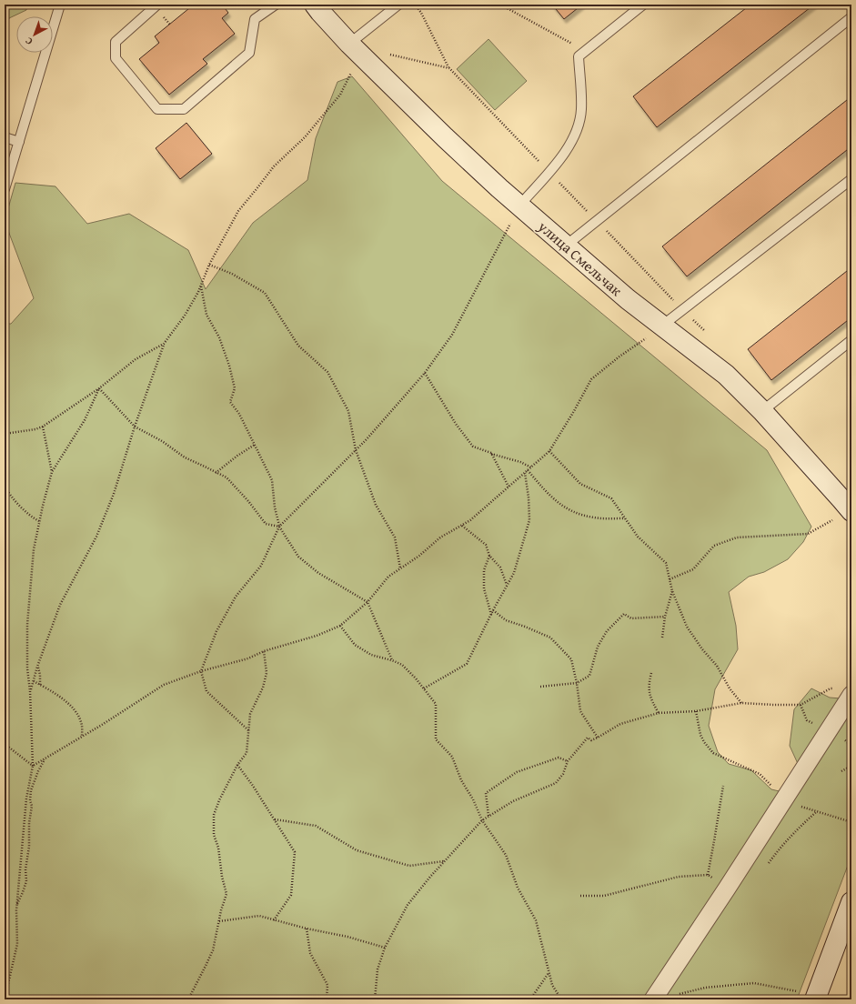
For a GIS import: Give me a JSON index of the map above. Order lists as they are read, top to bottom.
{
  "streets": {
    "street": ["улица Смельчак"]
  },
  "north": "bottom left"
}
